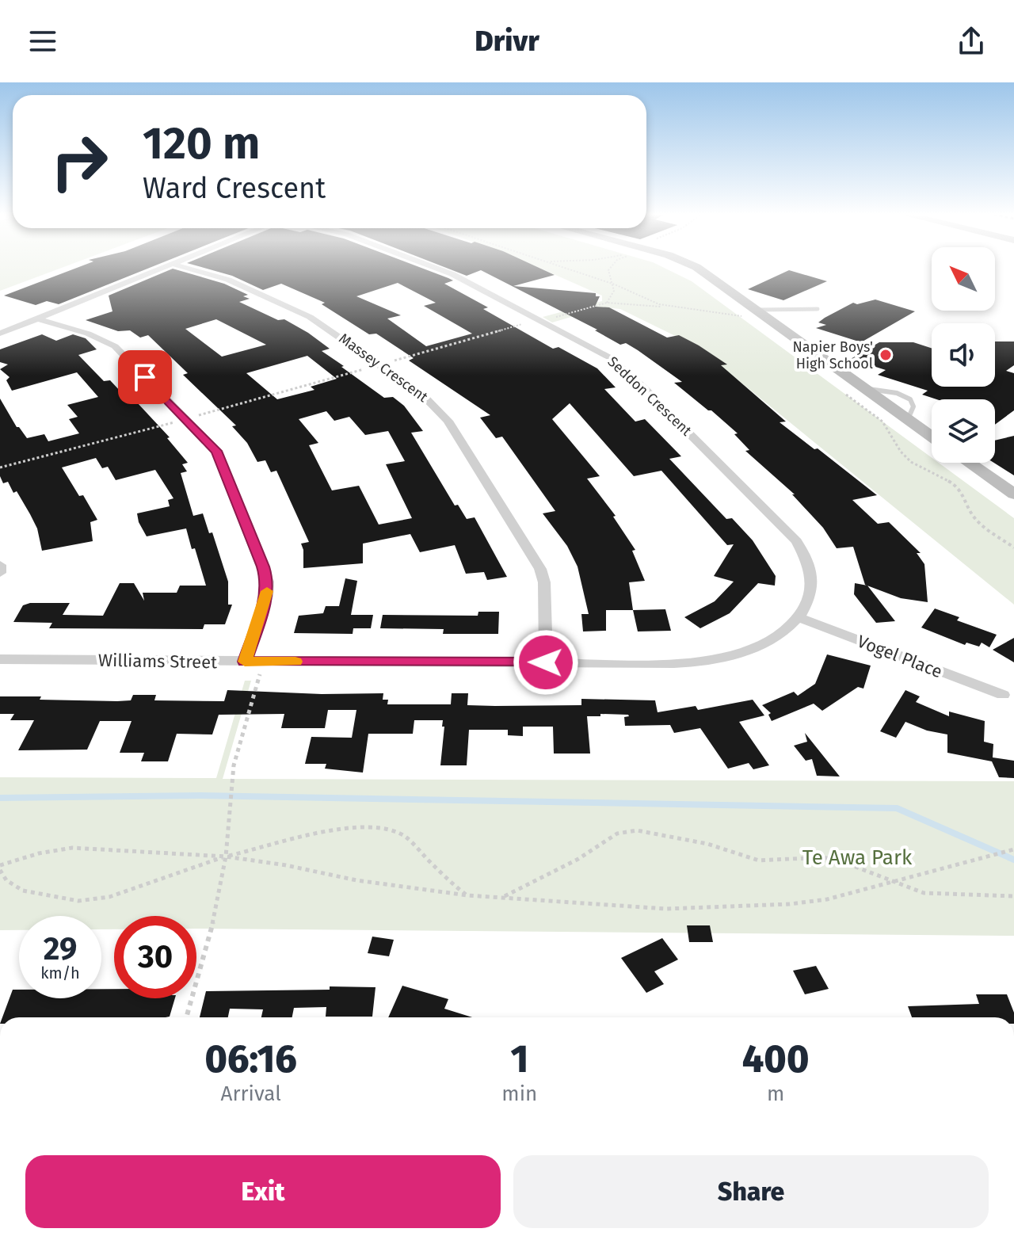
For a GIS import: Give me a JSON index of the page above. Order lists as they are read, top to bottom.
{
  "streets": {
    "street": [
      "Massey Crescent",
      "Seddon Crescent",
      "Vogel Place",
      "Williams Street"
    ]
  },
  "crossings": [
    ["Massey Crescent", "Williams Street"],
    ["Seddon Crescent", "Vogel Place"],
    ["Seddon Crescent", "Williams Street"],
    ["Vogel Place", "Williams Street"]
  ],
  "parks": ["Te Awa Park"],
  "places": ["Napier Boys' High School"],
  "north": "top left",
  "page": {
    "header": "Drivr",
    "turn": ["120 m", "Ward Crescent"],
    "speed": "29 km/h",
    "limit": "30",
    "eta": [
      "06:16",
      "Arrival",
      "1",
      "min",
      "400",
      "m"
    ],
    "buttons": ["Exit", "Share"]
  }
}
